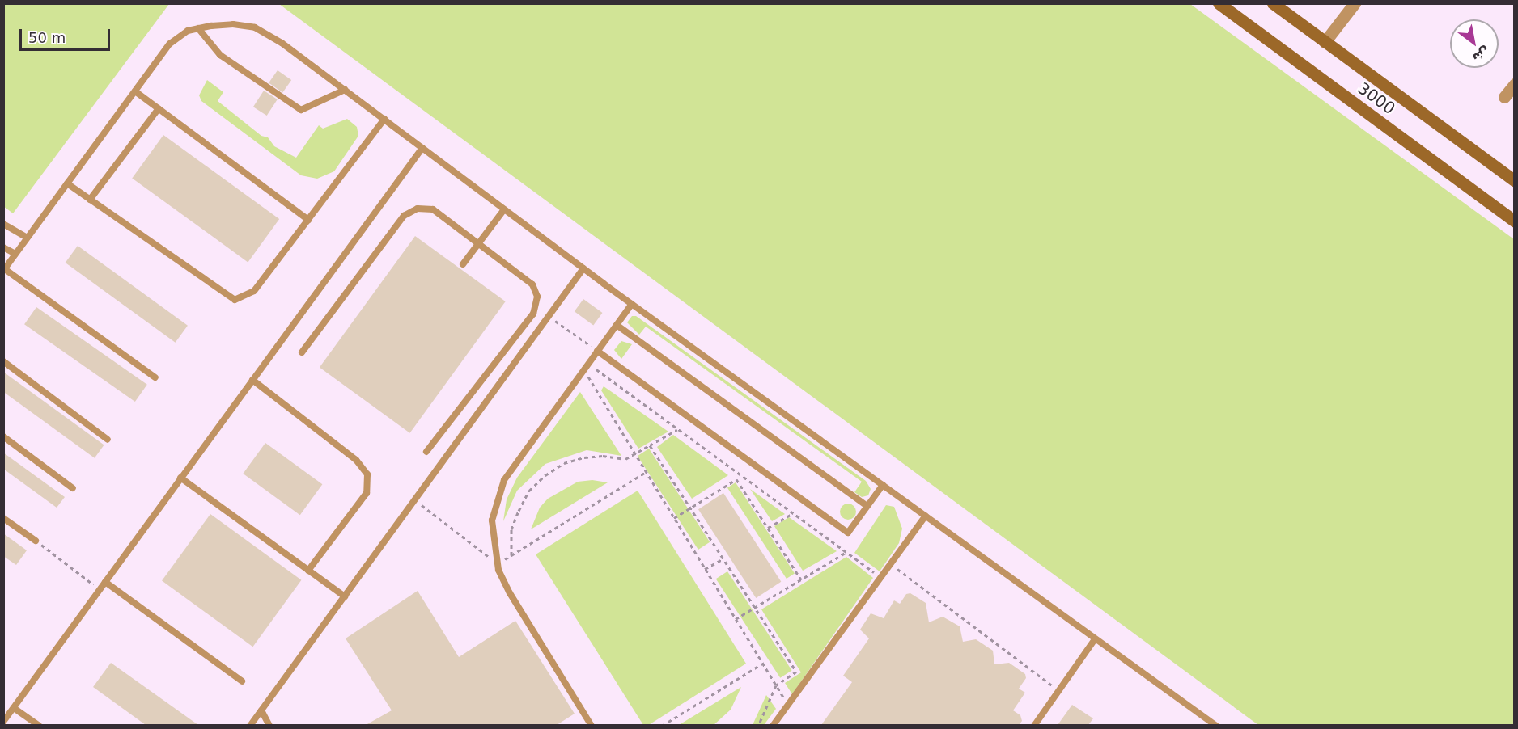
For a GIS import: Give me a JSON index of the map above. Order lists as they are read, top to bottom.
{
  "streets": {
    "street": ["3000"]
  },
  "scale_bar": "50 m",
  "north": "bottom right"
}
